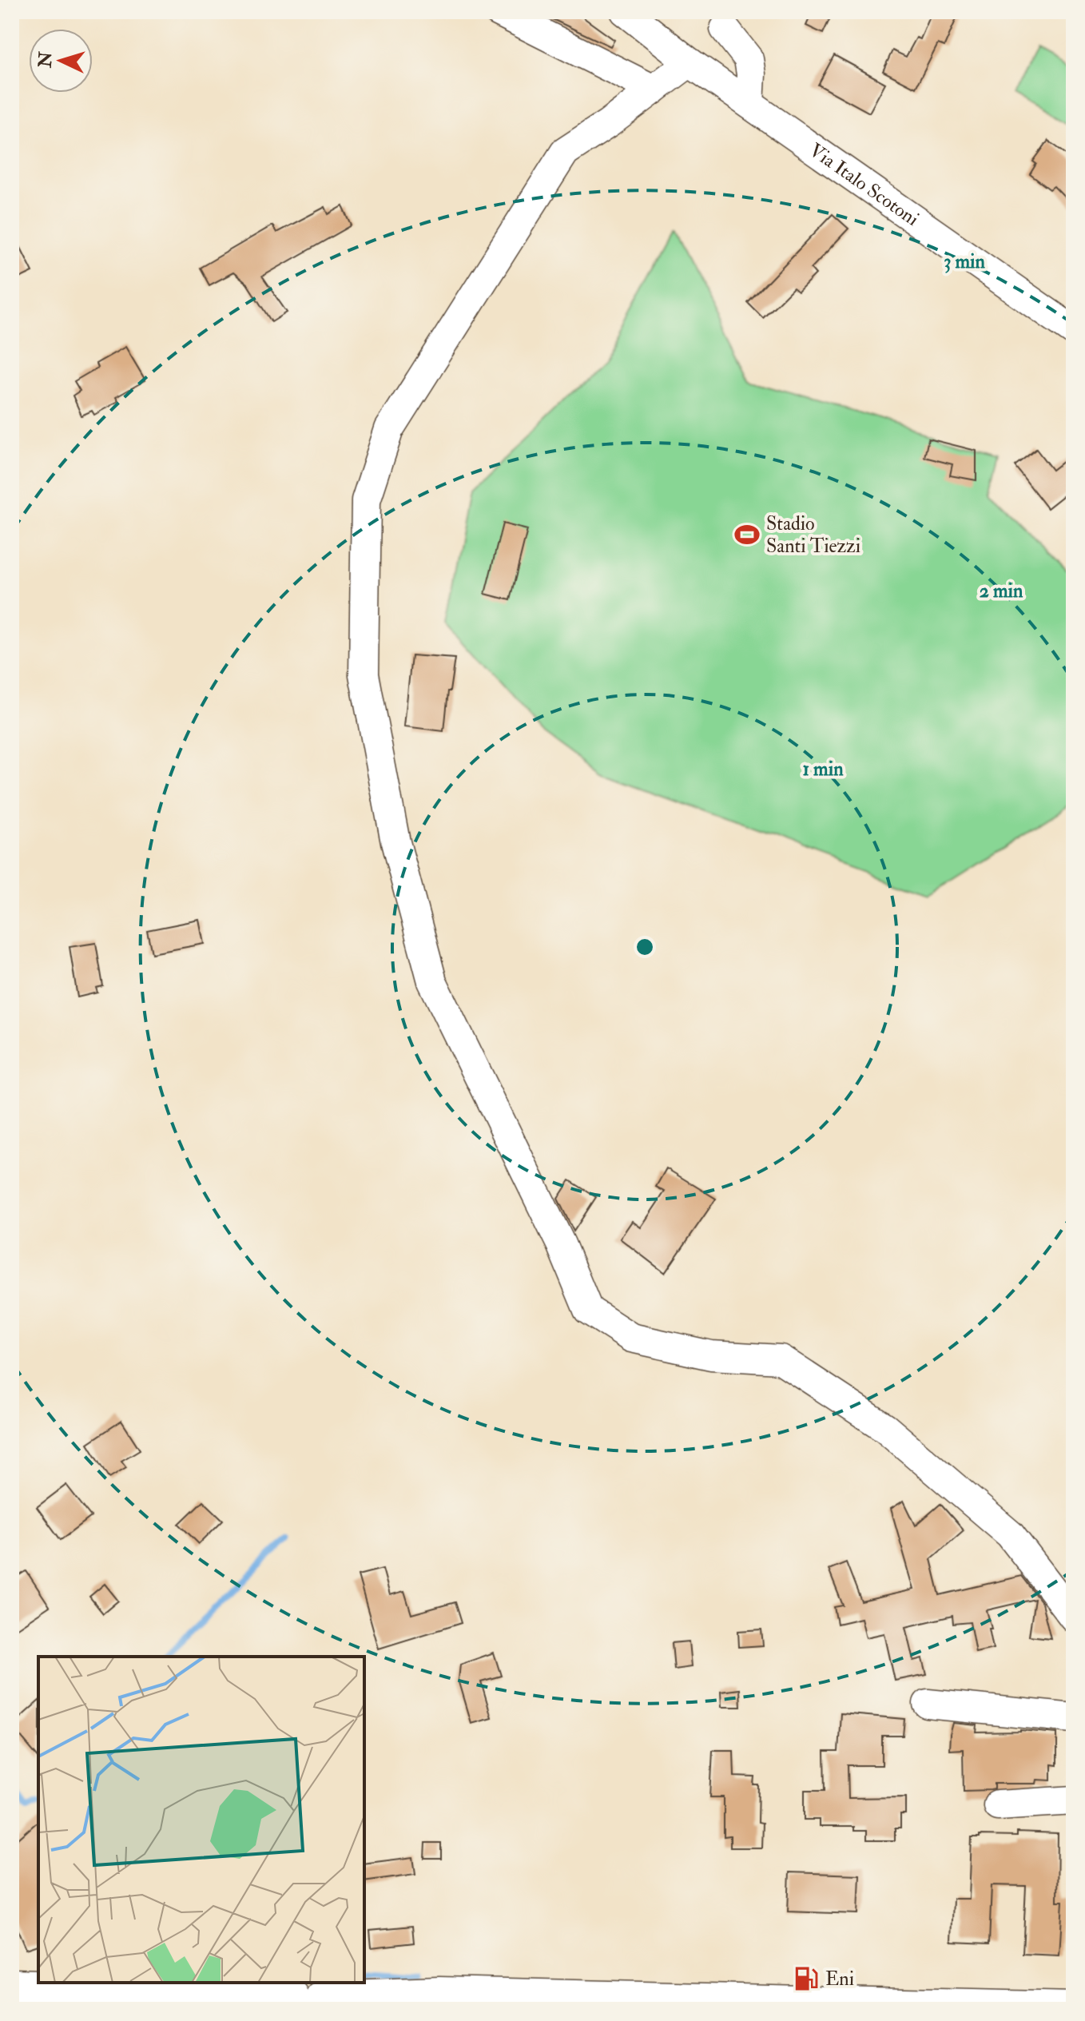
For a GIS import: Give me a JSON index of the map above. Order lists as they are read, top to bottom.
{
  "streets": {
    "street": ["Via Italo Scotoni"]
  },
  "places": {
    "sports": ["Stadio Santi Tiezzi"],
    "fuel station": ["Eni"]
  },
  "north": "left",
  "rings": ["3 min", "2 min", "1 min"]
}
